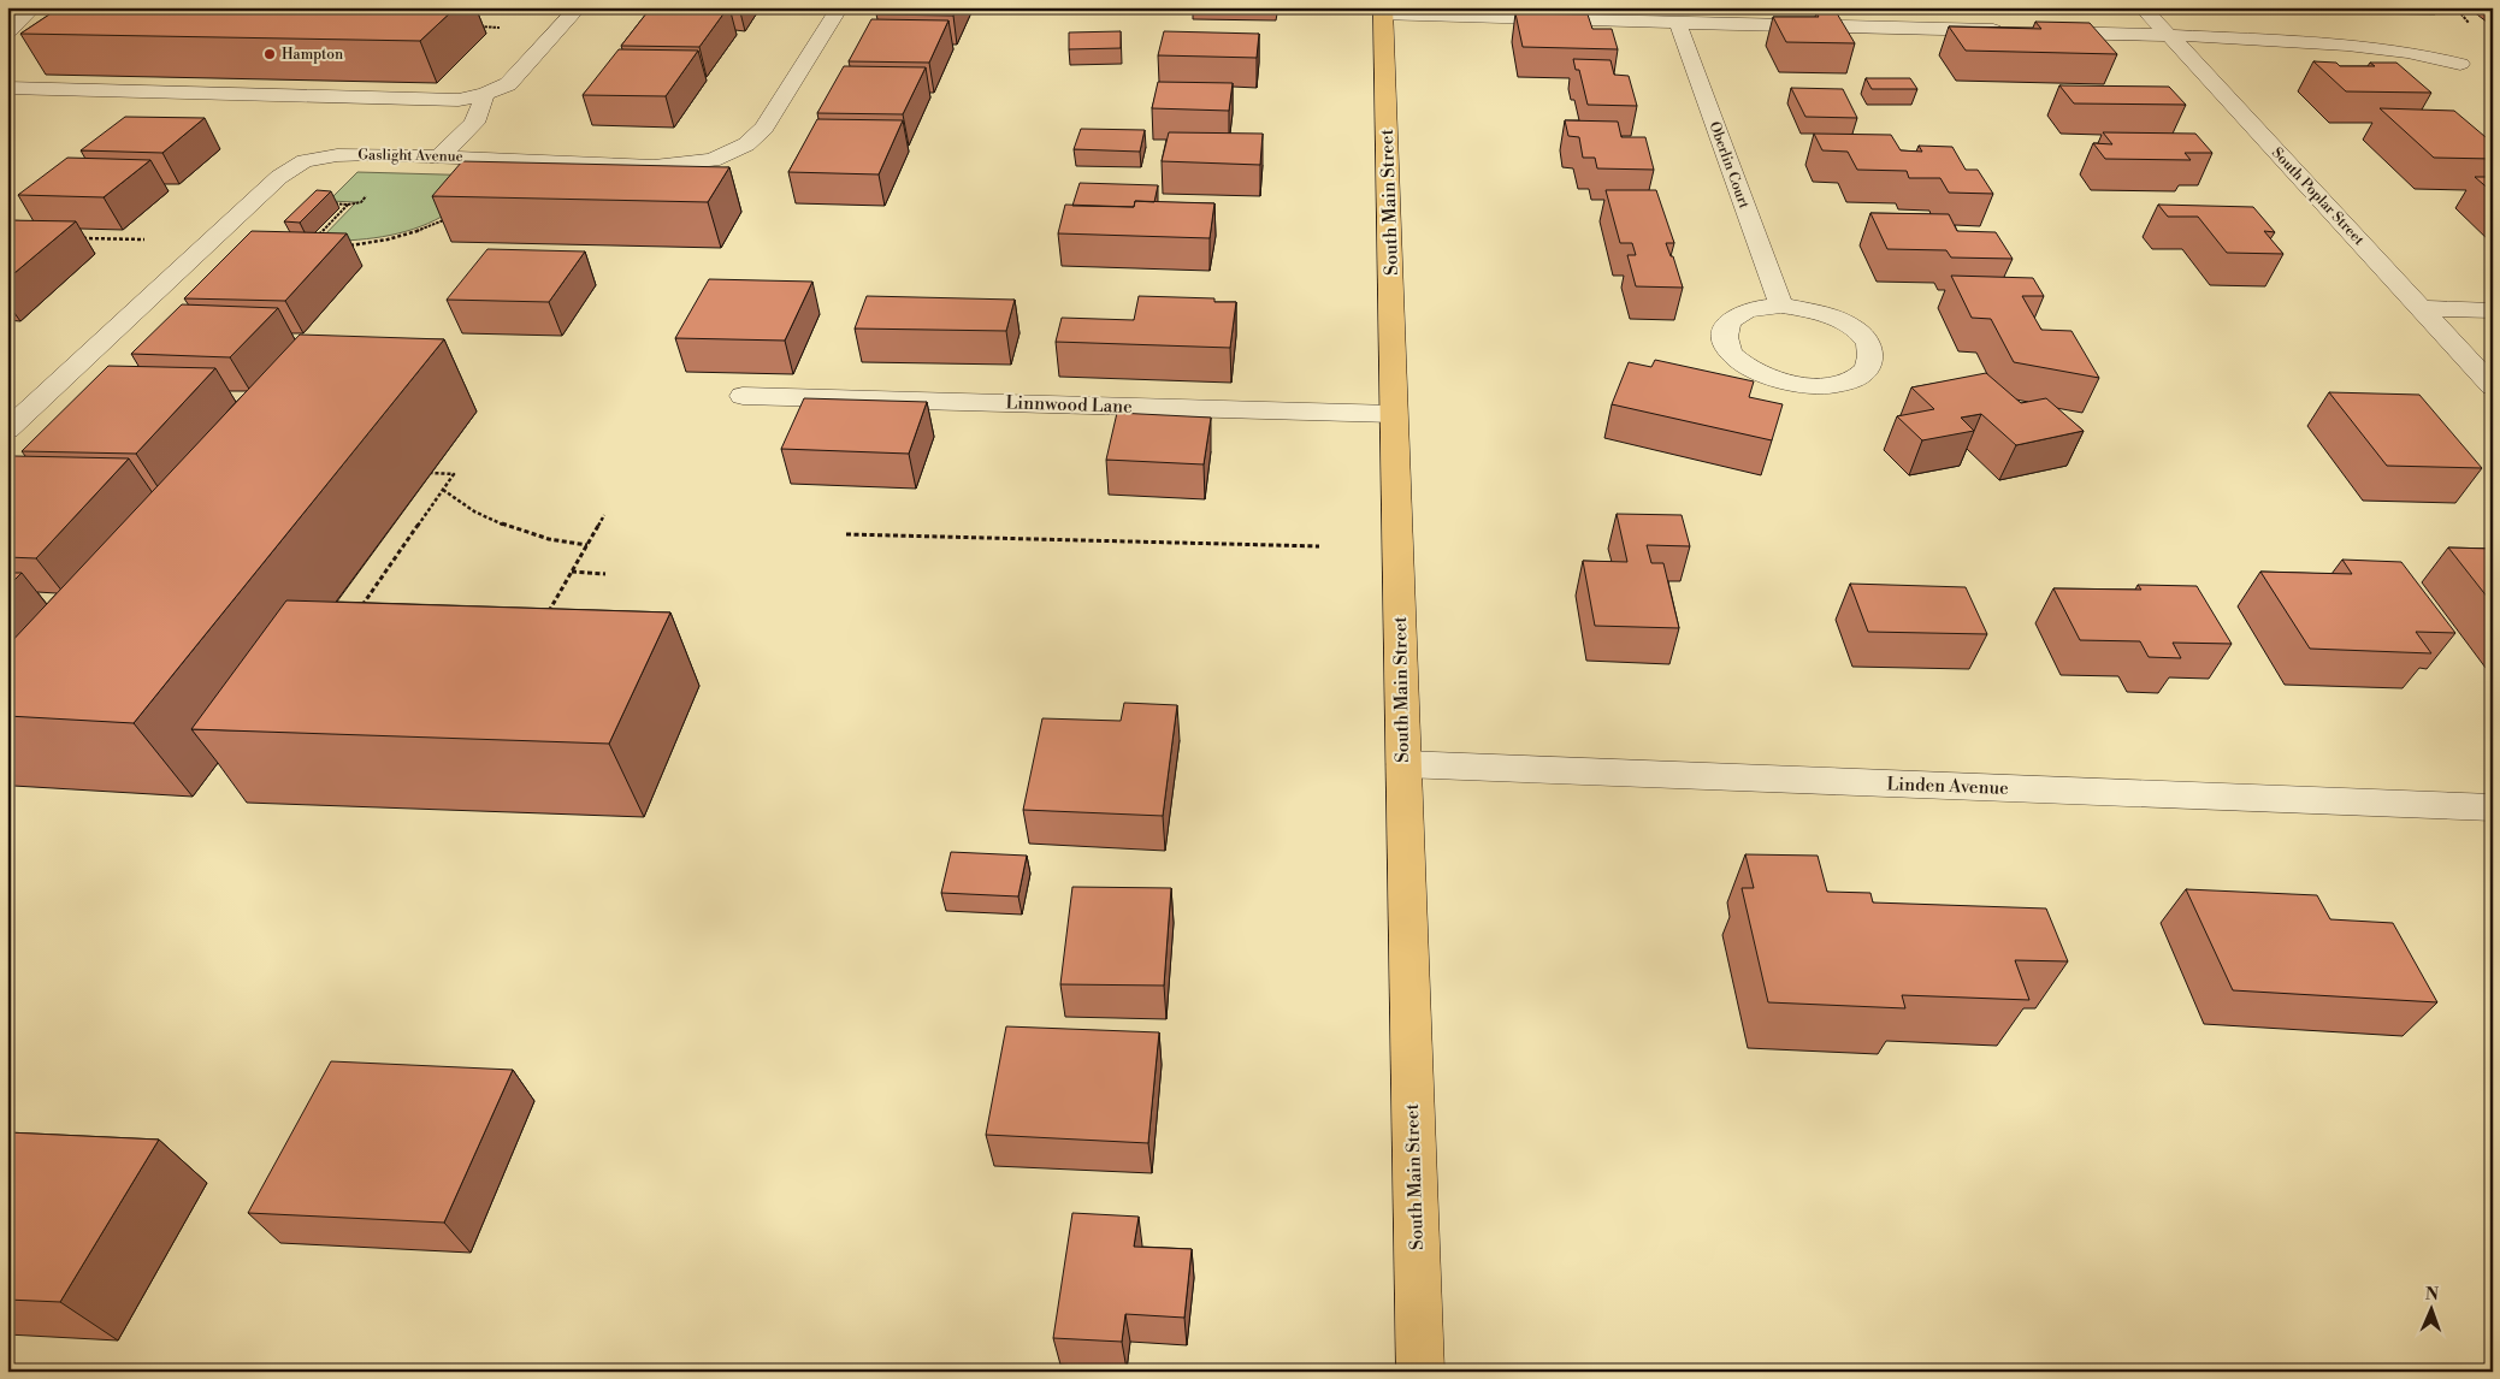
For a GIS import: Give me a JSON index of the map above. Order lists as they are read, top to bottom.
{
  "streets": {
    "main road": ["South Main Street"],
    "street": [
      "Gaslight Avenue",
      "Oberlin Court",
      "South Poplar Street",
      "Linnwood Lane",
      "Linden Avenue"
    ]
  },
  "crossings": [
    ["South Main Street", "Linnwood Lane"],
    ["South Main Street", "Linden Avenue"]
  ],
  "places": ["Hampton"],
  "north": "top"
}
